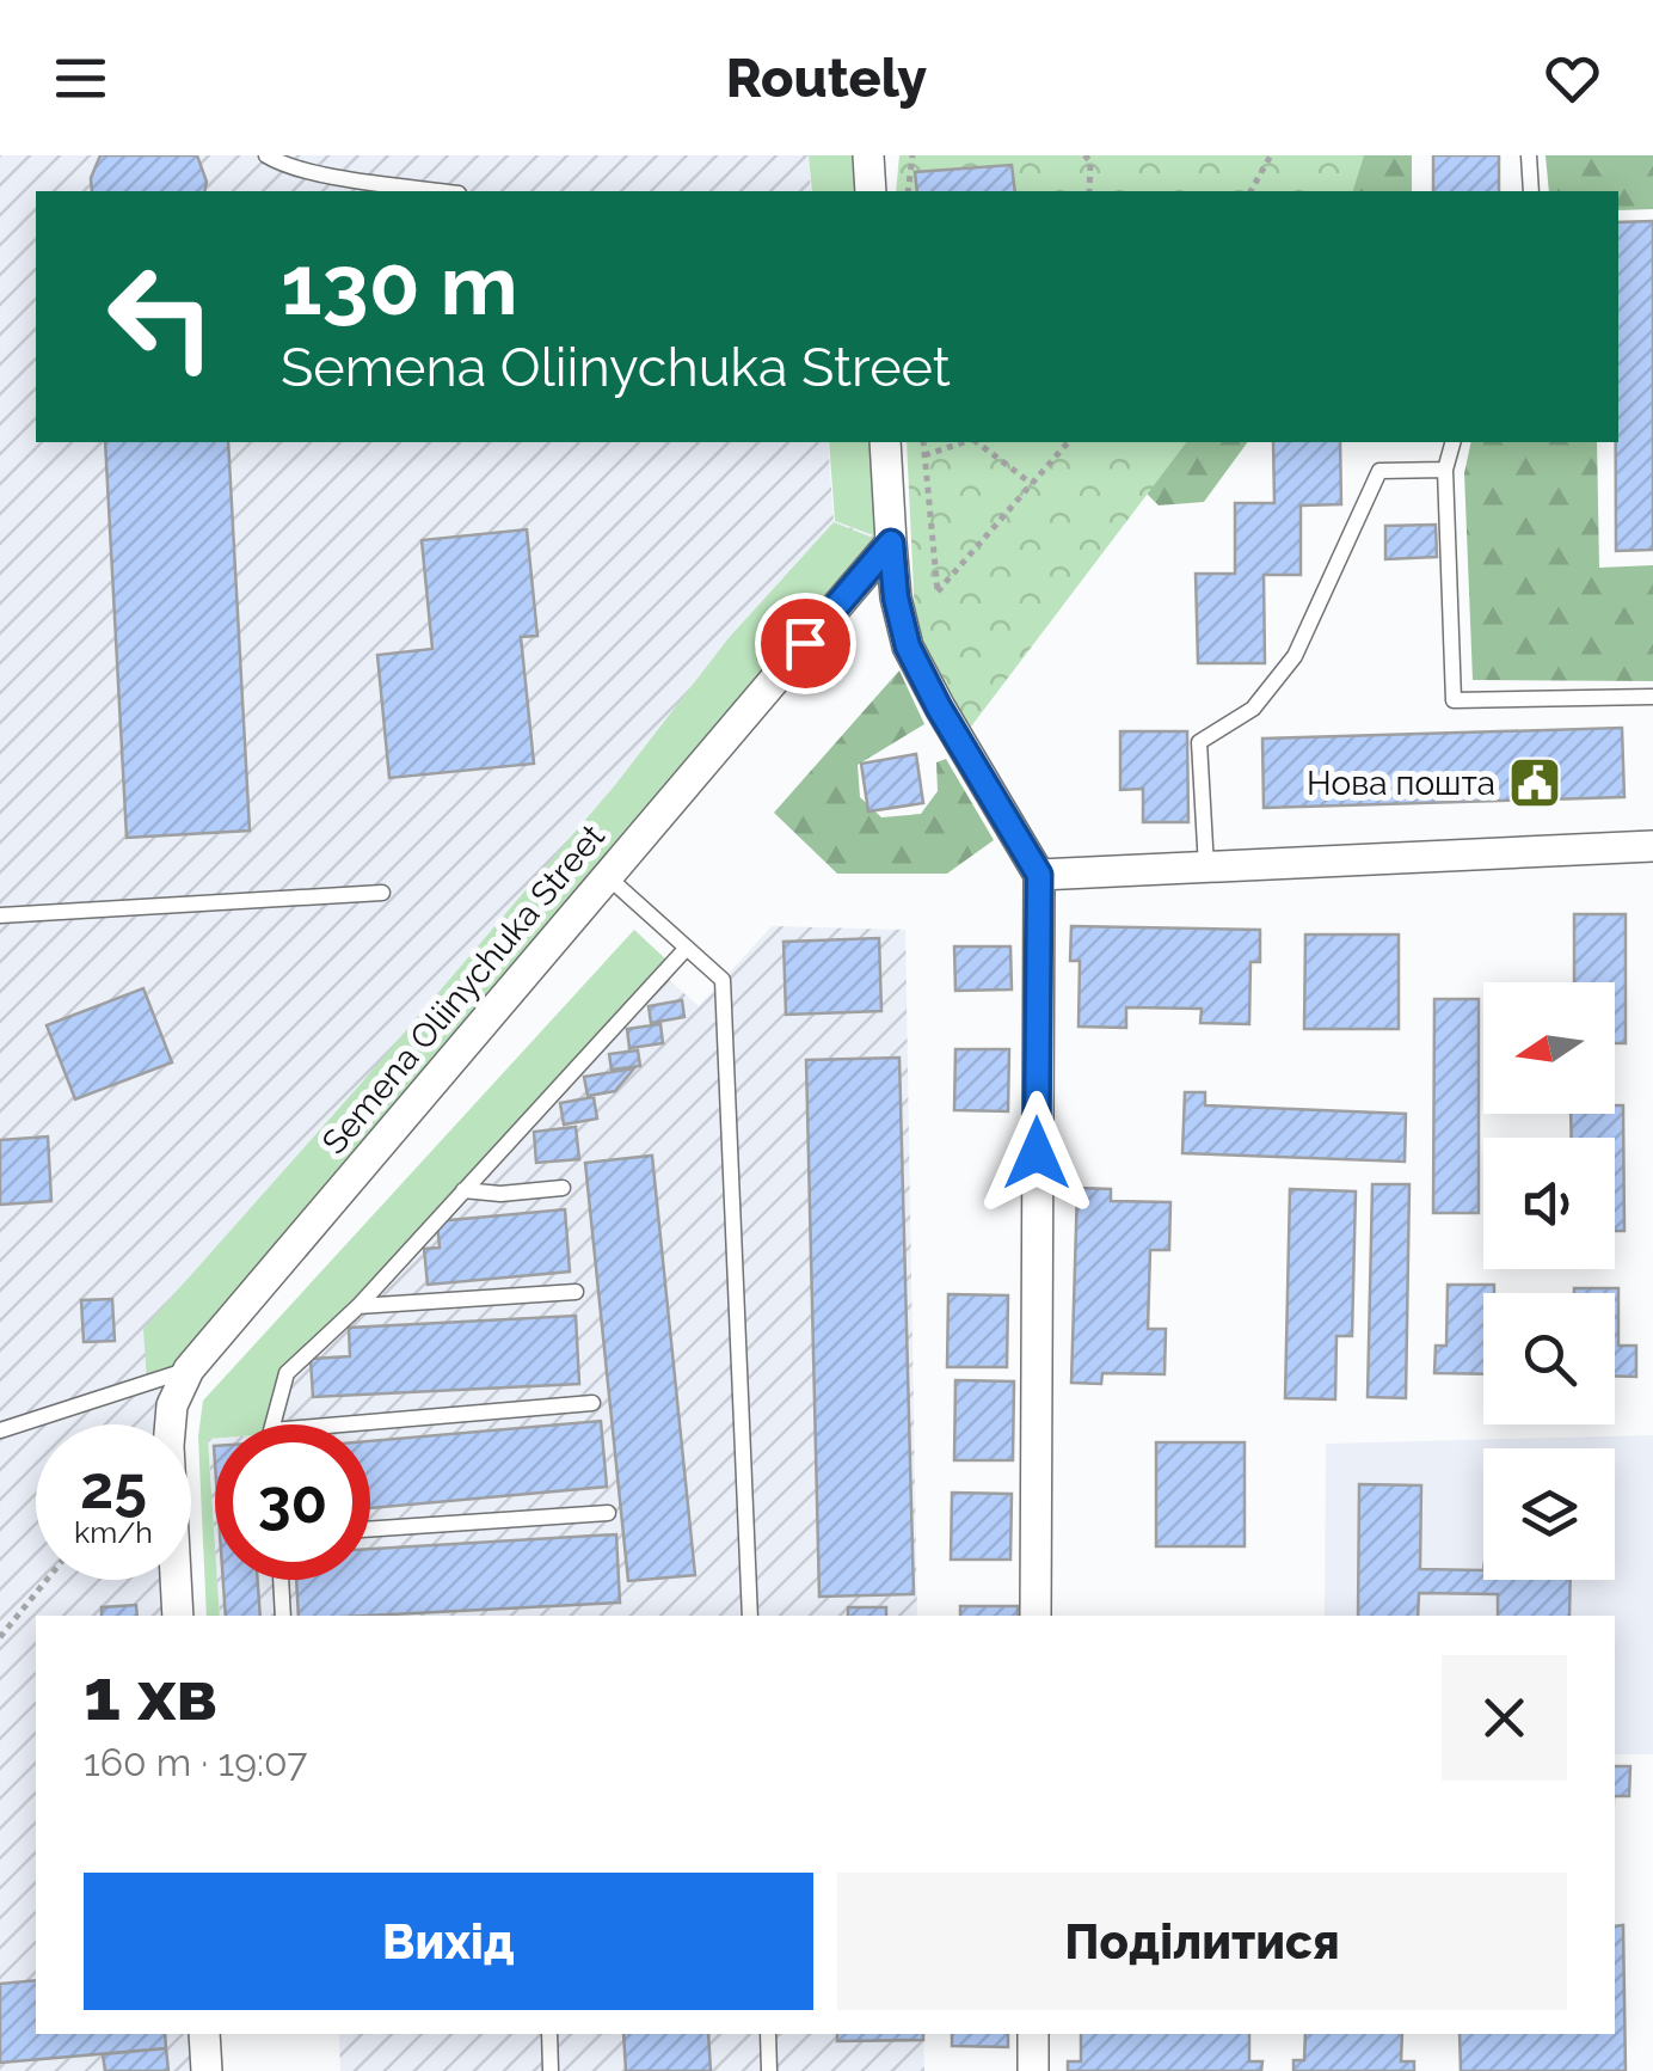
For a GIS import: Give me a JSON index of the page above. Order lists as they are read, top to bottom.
{
  "streets": {
    "street": ["Semena Oliinychuka Street"]
  },
  "places": {
    "public building": ["Нова пошта"]
  },
  "north": "left",
  "page": {
    "header": "Routely",
    "turn": ["130 m", "Semena Oliinychuka Street"],
    "speed": "25 km/h",
    "limit": "30",
    "heading": ["1 хв", "160 m · 19:07"],
    "buttons": ["Вихід", "Поділитися"]
  }
}
